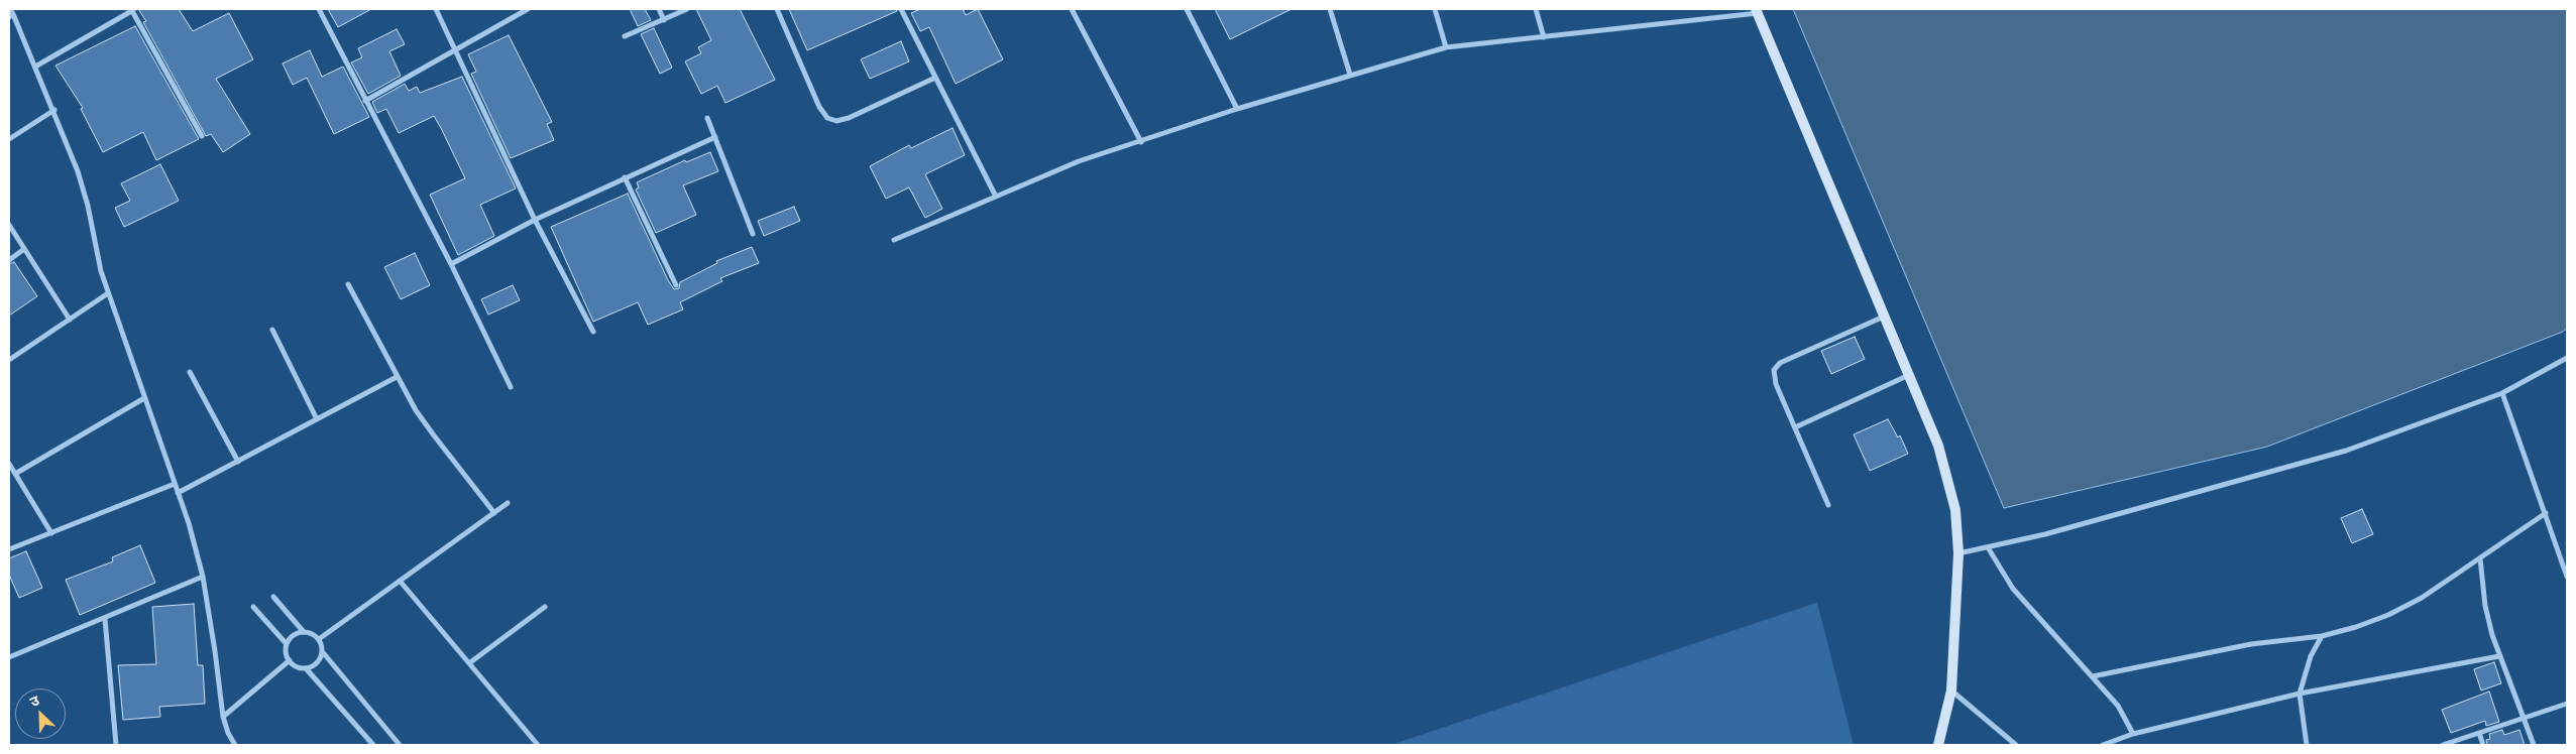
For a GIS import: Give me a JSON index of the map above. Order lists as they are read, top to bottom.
{
  "north": "top left"
}
